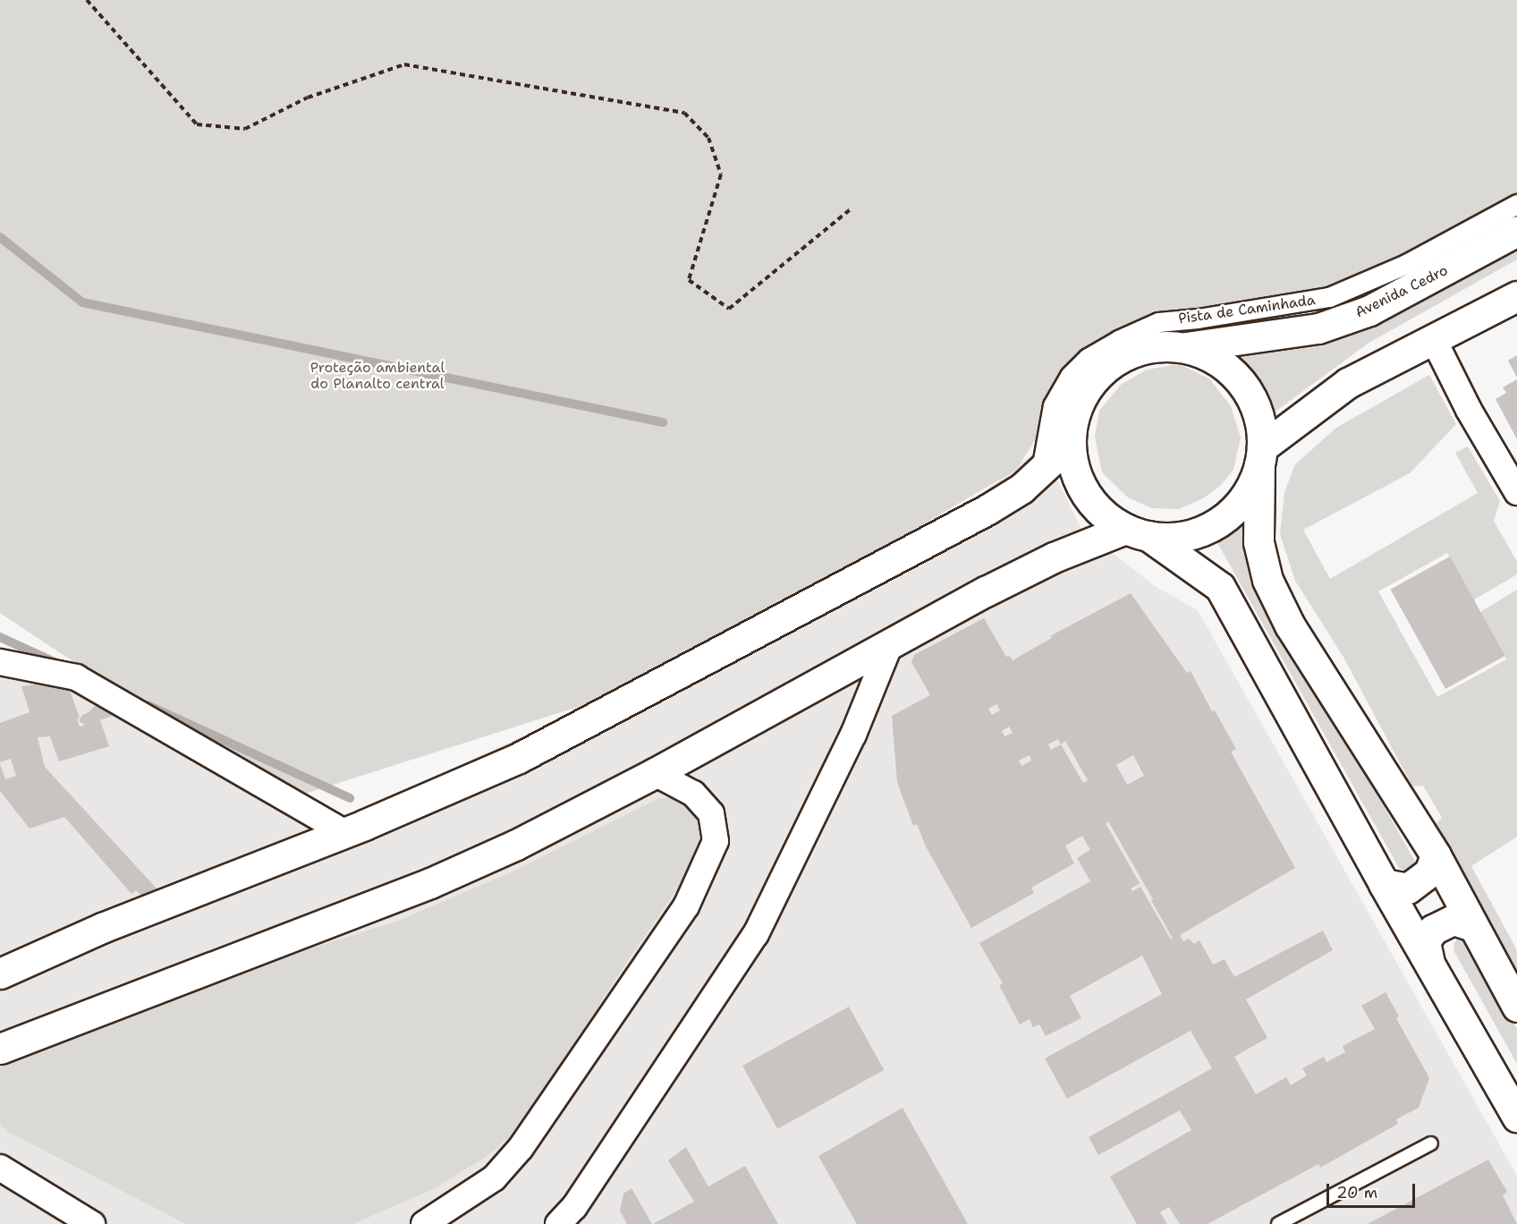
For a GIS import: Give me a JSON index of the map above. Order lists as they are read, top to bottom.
{
  "streets": {
    "street": ["Avenida Cedro", "Pista de Caminhada"]
  },
  "parks": ["Proteção ambiental do Planalto central"],
  "scale_bar": "20 m"
}
